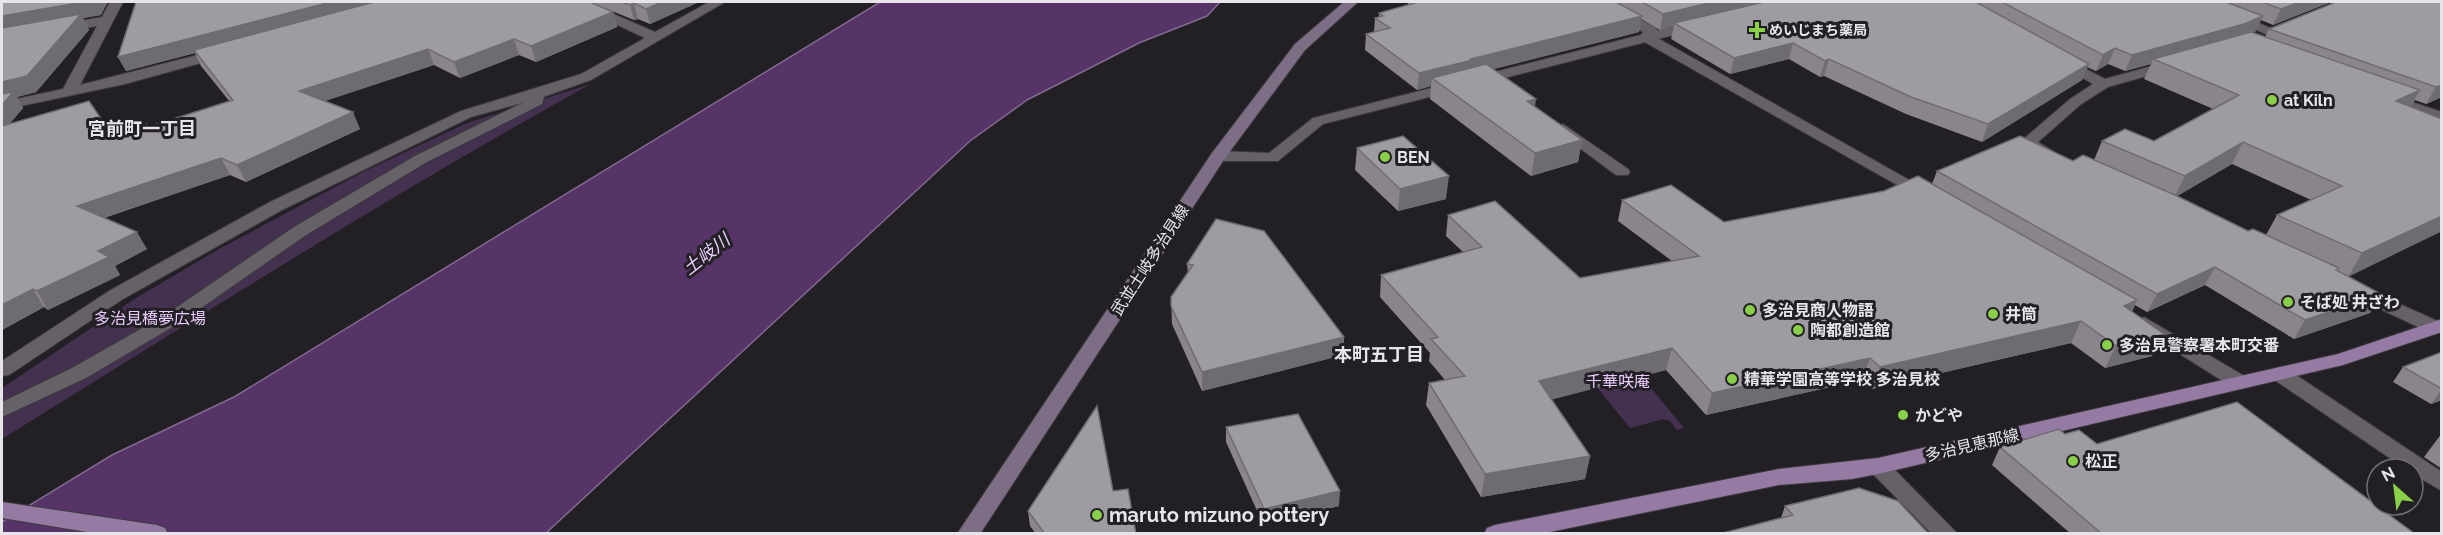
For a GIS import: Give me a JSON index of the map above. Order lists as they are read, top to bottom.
{
  "streets": {
    "main road": ["武並土岐多治見線", "多治見恵那線"]
  },
  "districts": ["宮前町一丁目", "本町五丁目"],
  "water": ["土岐川"],
  "parks": ["多治見橋夢広場", "千華咲庵"],
  "places": {
    "health": ["めいじまち薬局"],
    "other": [
      "at Kiln",
      "BEN",
      "そば処 井ざわ",
      "多治見商人物語",
      "井筒",
      "陶都創造館",
      "多治見警察署本町交番",
      "精華学園高等学校 多治見校",
      "かどや",
      "松正",
      "maruto mizuno pottery"
    ]
  },
  "north": "top left"
}
